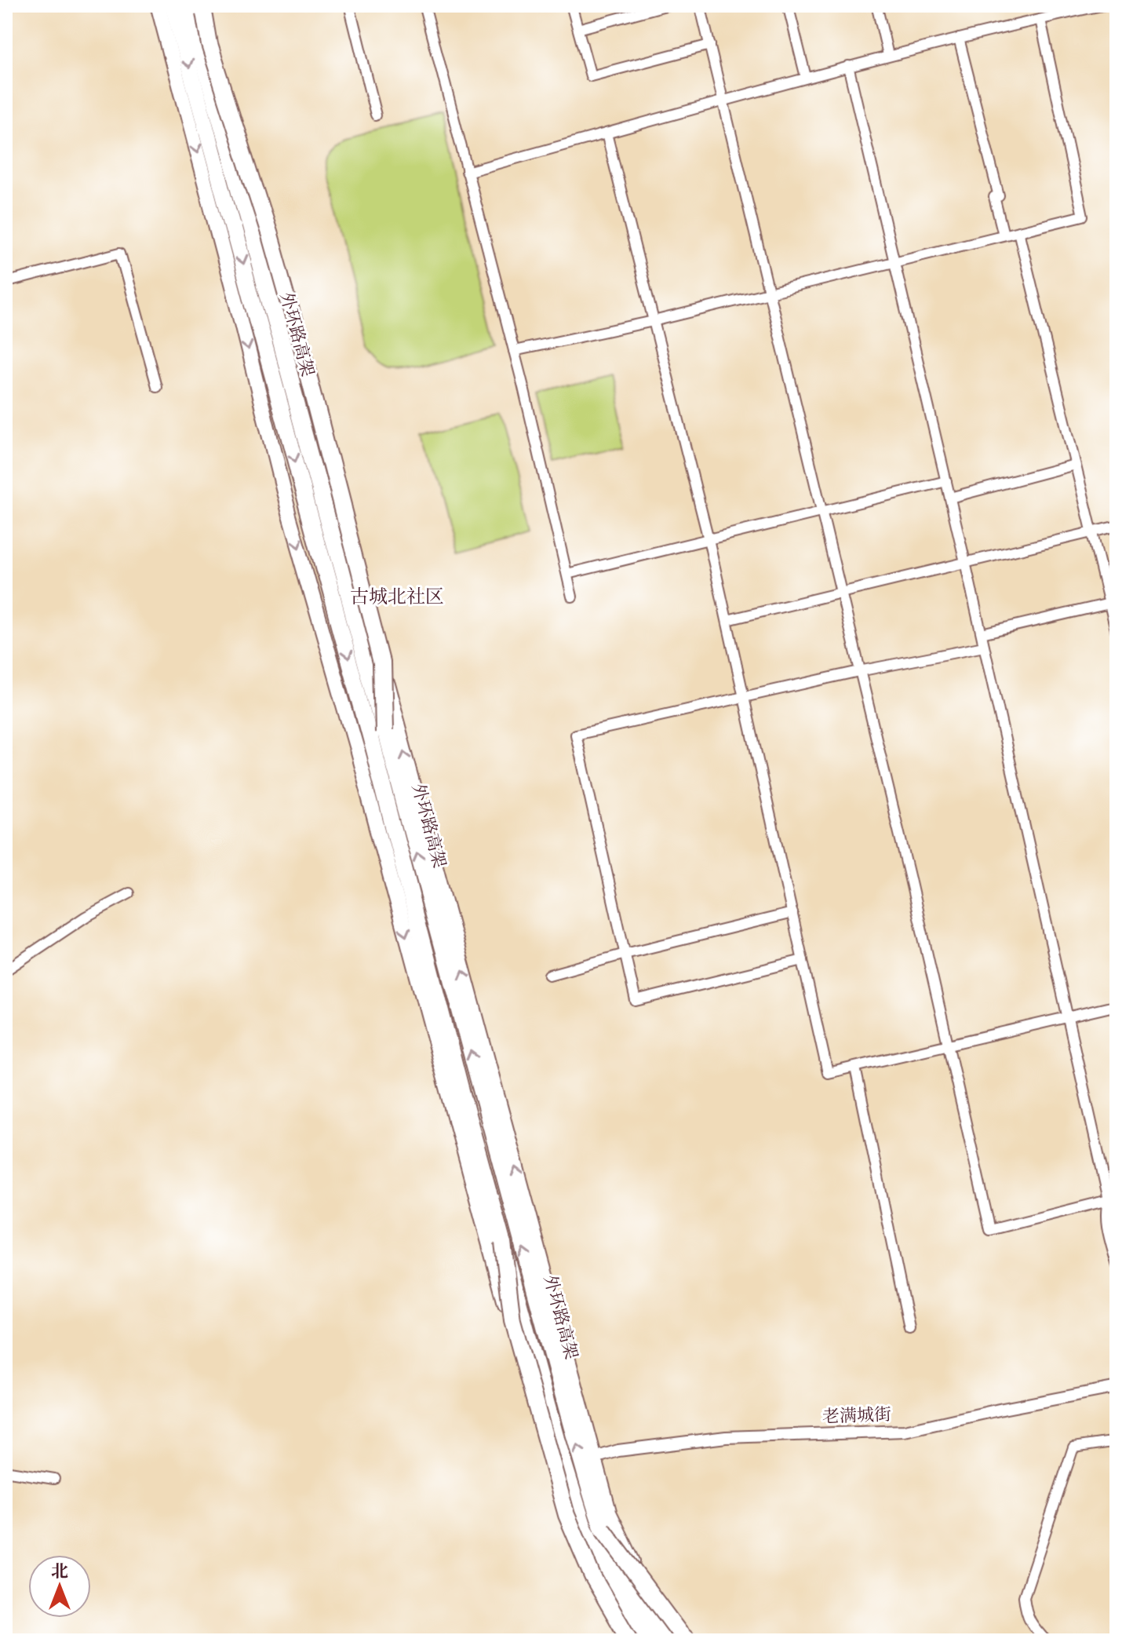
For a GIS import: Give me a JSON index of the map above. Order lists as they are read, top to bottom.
{
  "streets": {
    "highway": ["外环路高架"],
    "street": ["老满城街"]
  },
  "districts": ["古城北社区"],
  "north": "top"
}
